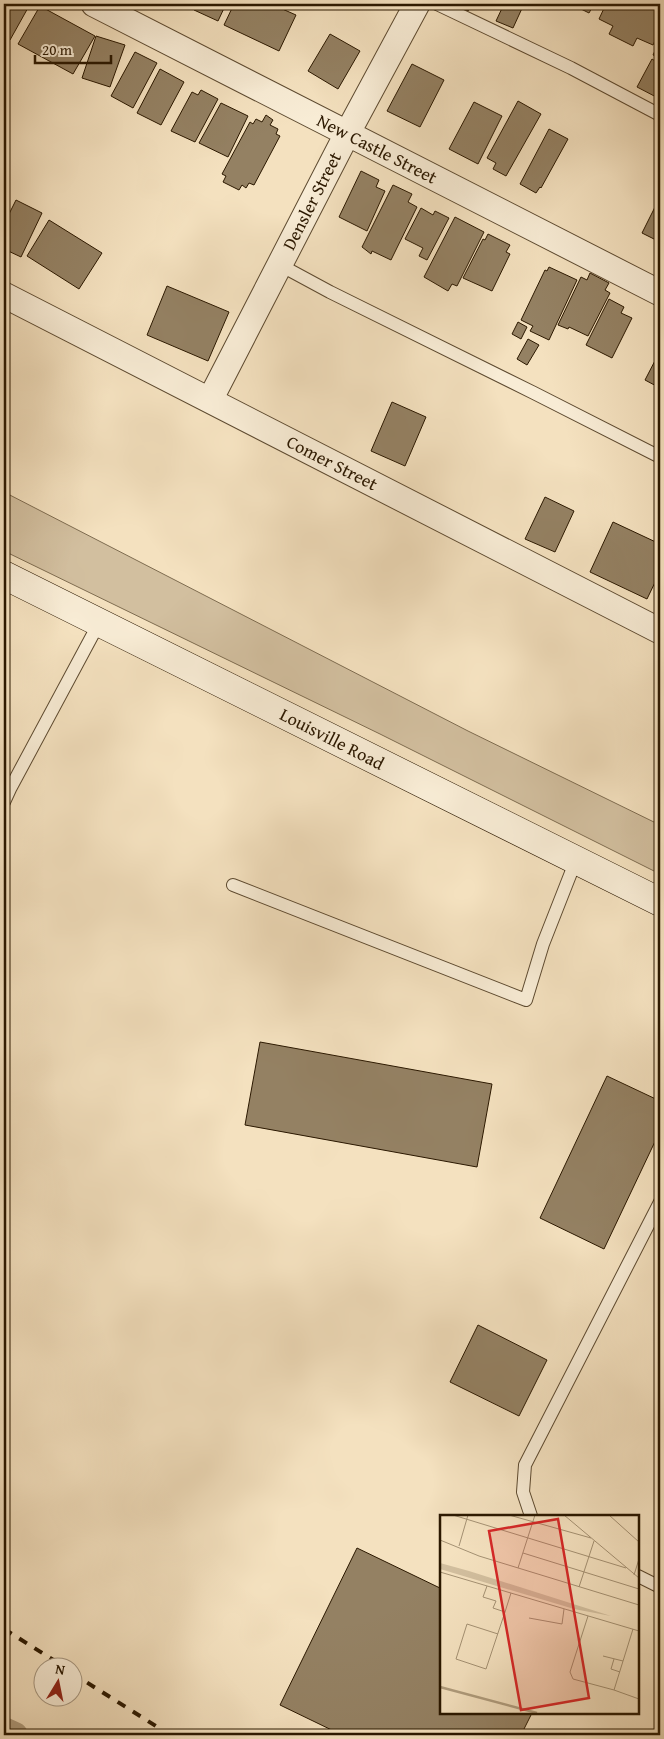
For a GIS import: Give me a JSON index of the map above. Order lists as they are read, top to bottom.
{
  "streets": {
    "main road": ["Louisville Road"],
    "street": ["New Castle Street", "Densler Street", "Comer Street"]
  },
  "crossings": [
    ["New Castle Street", "Densler Street"],
    ["Densler Street", "Comer Street"]
  ],
  "scale_bar": "20 m",
  "north": "top"
}
